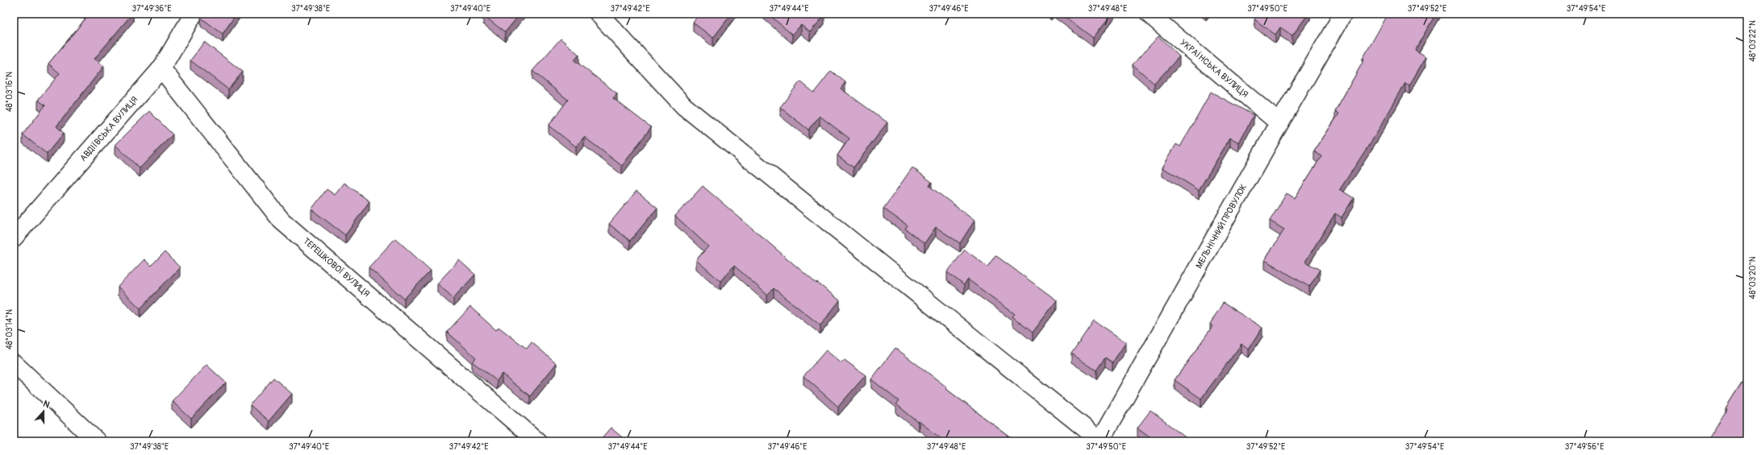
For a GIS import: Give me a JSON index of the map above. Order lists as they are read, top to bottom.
{
  "streets": {
    "street": [
      "УКРАЇНСЬКА ВУЛИЦЯ",
      "АВДІЇВСЬКА ВУЛИЦЯ",
      "МЕЛЬНIЧНИЙ ПРОВУЛОК",
      "ТЕРЕШКОВОЇ ВУЛИЦЯ"
    ]
  },
  "crossings": [
    ["УКРАЇНСЬКА ВУЛИЦЯ", "МЕЛЬНIЧНИЙ ПРОВУЛОК"],
    ["АВДІЇВСЬКА ВУЛИЦЯ", "ТЕРЕШКОВОЇ ВУЛИЦЯ"]
  ],
  "north": "top",
  "coordinates": [
    "37°49'36\"E",
    "37°49'38\"E",
    "37°49'40\"E",
    "37°49'42\"E",
    "37°49'44\"E",
    "37°49'46\"E",
    "37°49'48\"E",
    "37°49'50\"E",
    "37°49'52\"E",
    "37°49'54\"E",
    "48°03'22\"N",
    "48°03'16\"N",
    "48°03'20\"N",
    "48°03'14\"N",
    "37°49'56\"E"
  ]
}
